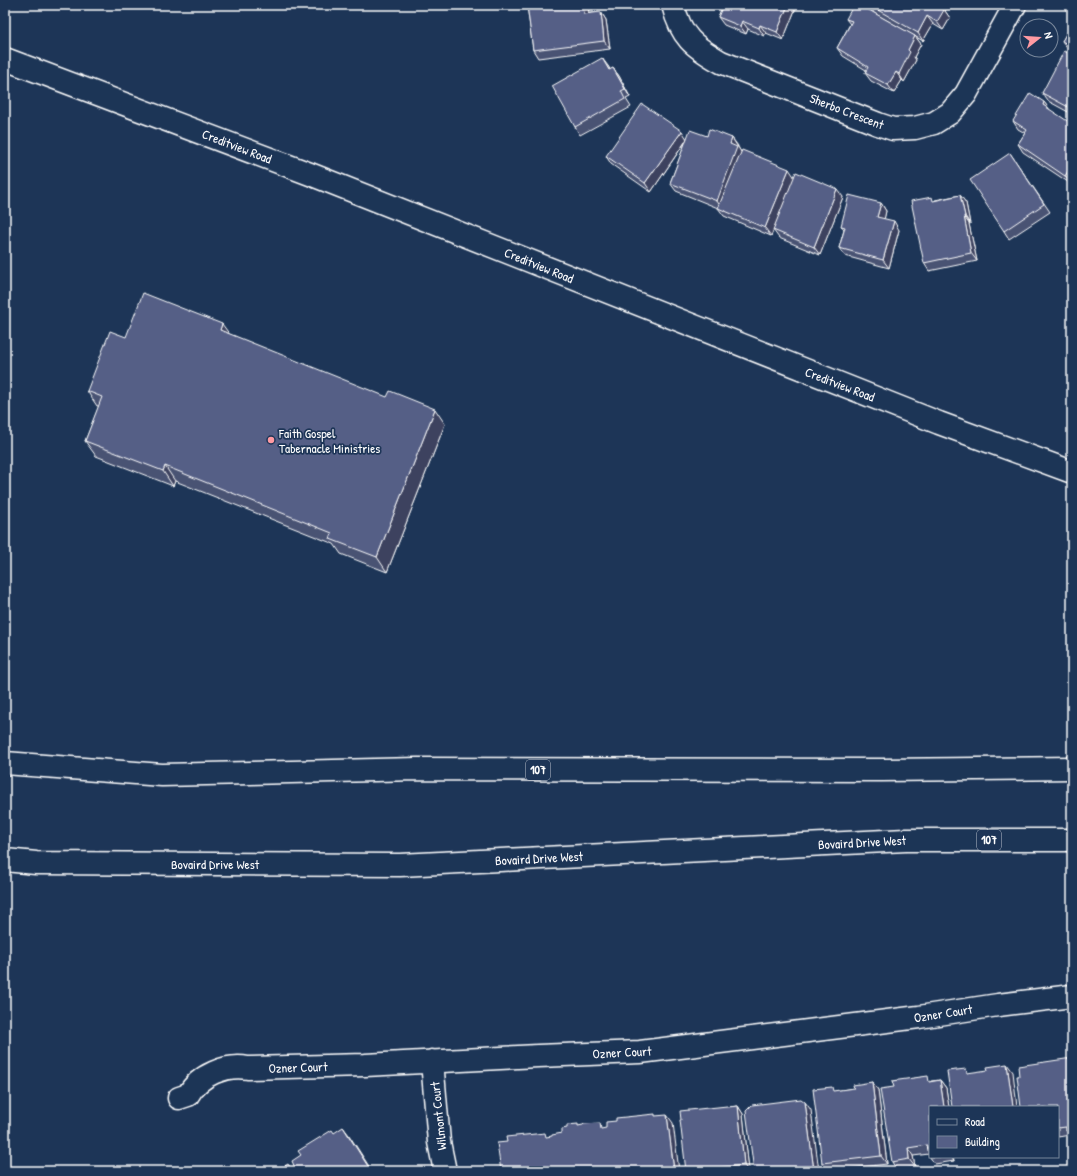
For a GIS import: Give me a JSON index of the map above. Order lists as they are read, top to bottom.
{
  "streets": {
    "street": [
      "Sherbo Crescent",
      "Creditview Road",
      "107",
      "Bovaird Drive West",
      "Ozner Court",
      "Wilmont Court"
    ]
  },
  "crossings": [
    ["Ozner Court", "Wilmont Court"]
  ],
  "places": ["Faith Gospel Tabernacle Ministries"],
  "legend": ["Road", "Building"],
  "north": "right"
}
